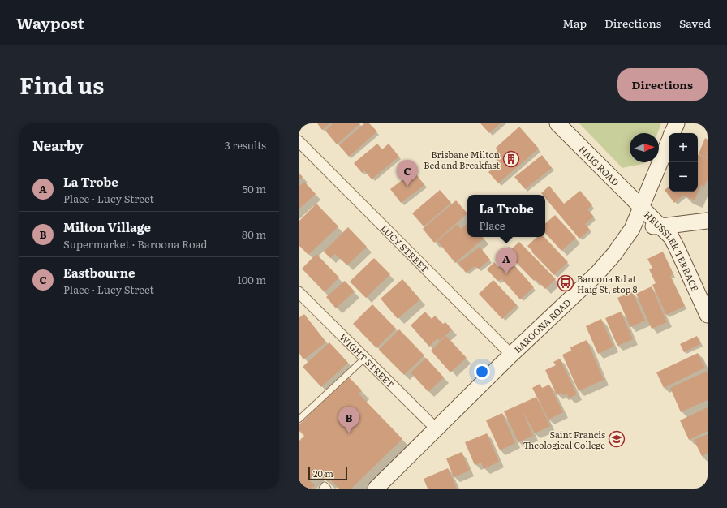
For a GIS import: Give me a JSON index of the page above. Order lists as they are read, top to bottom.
{
  "streets": {
    "street": [
      "HAIG ROAD",
      "LUCY STREET",
      "HEUSSLER TERRACE",
      "BAROONA ROAD",
      "WIGHT STREET"
    ]
  },
  "crossings": [
    ["HAIG ROAD", "HEUSSLER TERRACE"],
    ["HAIG ROAD", "BAROONA ROAD"],
    ["LUCY STREET", "BAROONA ROAD"],
    ["HEUSSLER TERRACE", "BAROONA ROAD"],
    ["BAROONA ROAD", "WIGHT STREET"]
  ],
  "places": {
    "building": ["Brisbane Milton Bed and Breakfast"],
    "bus stop": ["Baroona Rd at Haig St, stop 8"],
    "school or university": ["Saint Francis Theological College"]
  },
  "scale_bar": "20 m",
  "north": "right",
  "page": {
    "header": "Waypost",
    "nav": ["Map", "Directions", "Saved"],
    "title": "Find us",
    "buttons": "Directions",
    "heading": ["Nearby", "3 results"],
    "map_buttons": ["+", "−"],
    "pins": ["C", "A", "B"],
    "list": [
      {
        "mark": "A",
        "name": "La Trobe",
        "note": "Place · Lucy Street",
        "value": "50 m"
      },
      {
        "mark": "B",
        "name": "Milton Village",
        "note": "Supermarket · Baroona Road",
        "value": "80 m"
      },
      {
        "mark": "C",
        "name": "Eastbourne",
        "note": "Place · Lucy Street",
        "value": "100 m"
      }
    ],
    "popup": ["La Trobe", "Place"],
    "scale": "20 m"
  }
}
